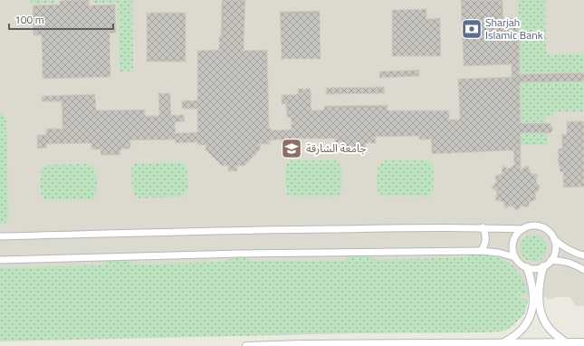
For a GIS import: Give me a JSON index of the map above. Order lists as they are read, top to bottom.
{
  "places": {
    "bank": ["Sharjah Islamic Bank"],
    "school or university": ["جامعة الشارقة"]
  },
  "scale_bar": "100 m"
}
